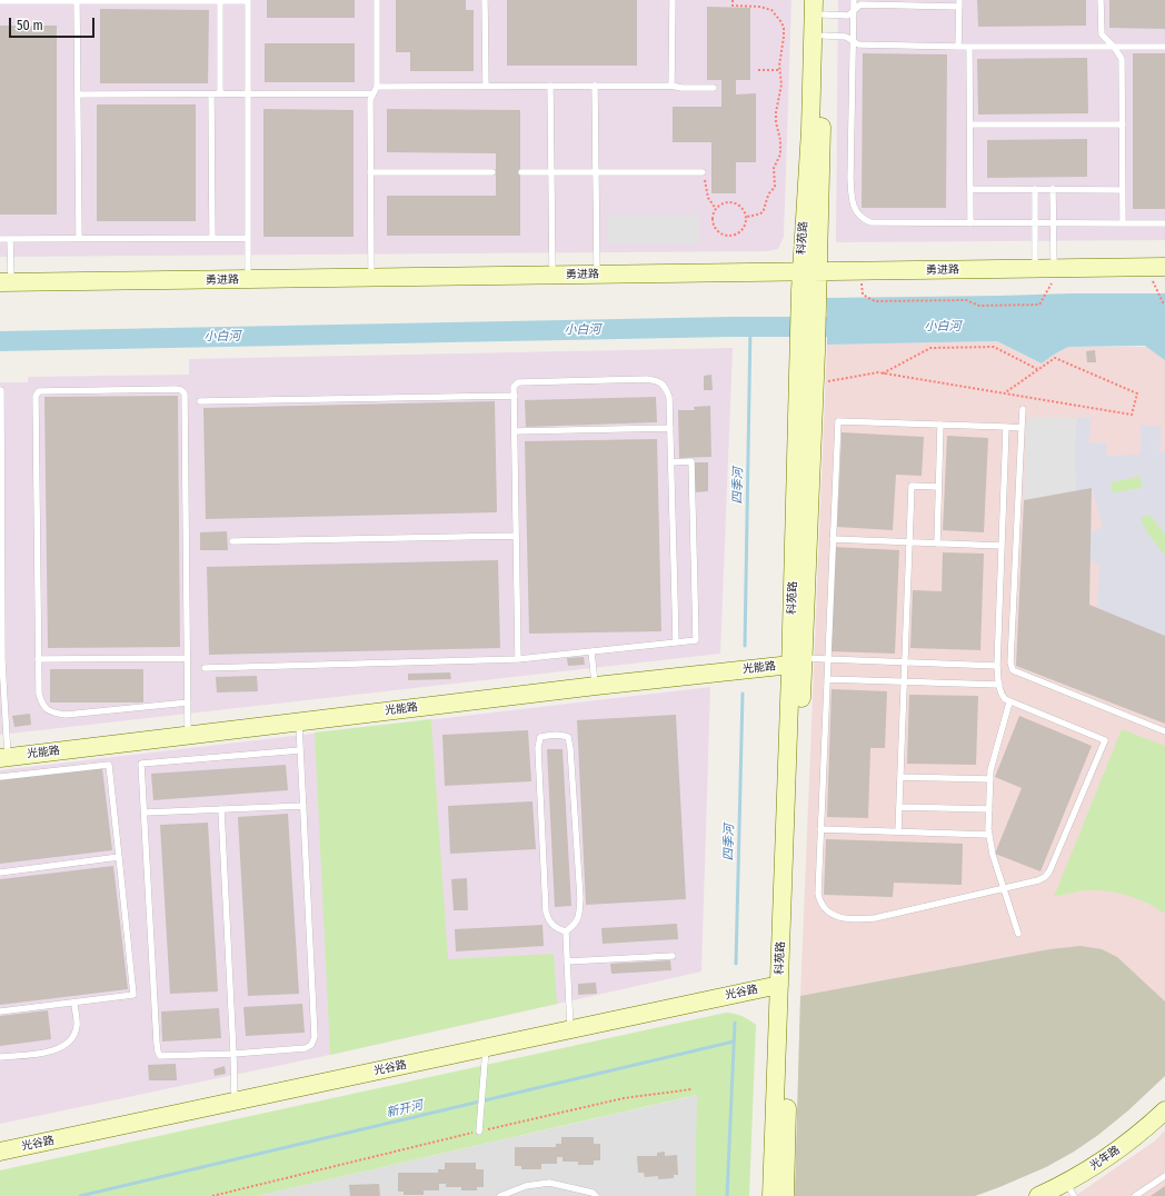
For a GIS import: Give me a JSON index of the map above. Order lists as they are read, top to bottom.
{
  "streets": {
    "street": [
      "科苑路",
      "勇进路",
      "光能路",
      "光谷路",
      "光年路"
    ]
  },
  "crossings": [
    ["科苑路", "勇进路"],
    ["科苑路", "光能路"],
    ["科苑路", "光谷路"]
  ],
  "water": ["小白河", "四季河", "新开河"],
  "scale_bar": "50 m"
}
